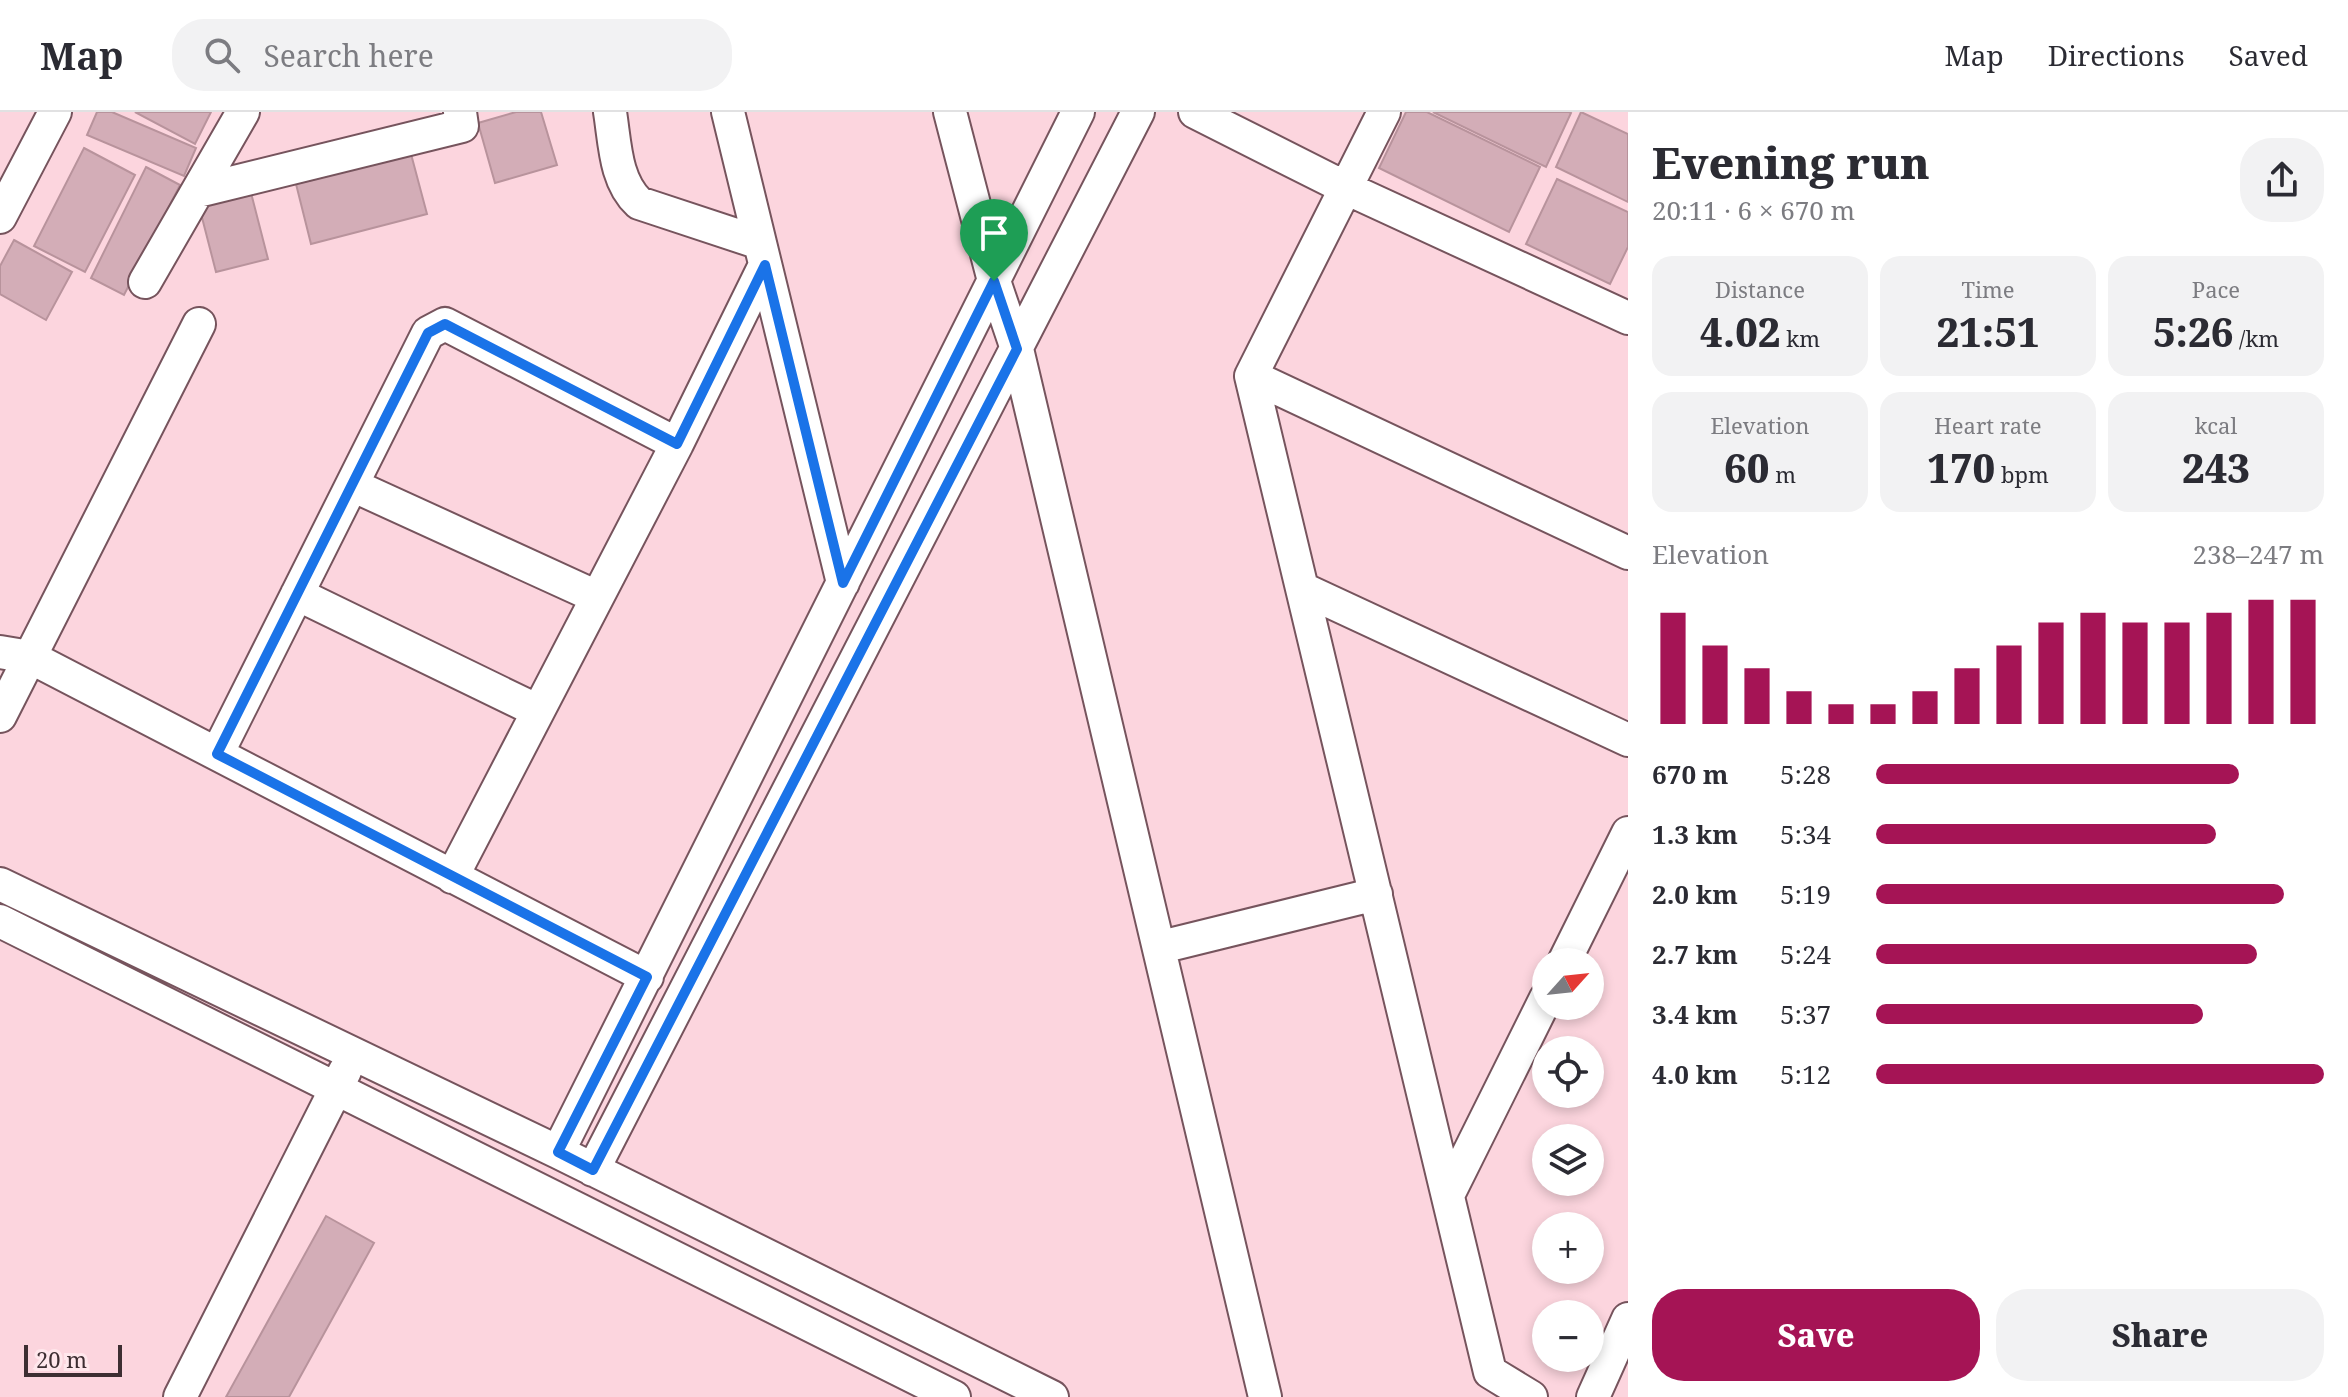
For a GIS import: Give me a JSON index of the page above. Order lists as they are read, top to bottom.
{
  "scale_bar": "20 m",
  "north": "top right",
  "page": {
    "header": "Map",
    "search": "Search here",
    "nav": ["Map", "Directions", "Saved"],
    "heading": ["Evening run", "20:11 · 6 × 670 m"],
    "stats": [
      ["Distance", "4.02 km"],
      ["Time", "21:51"],
      ["Pace", "5:26 /km"],
      ["Elevation", "60 m"],
      ["Heart rate", "170 bpm"],
      ["kcal", "243"]
    ],
    "chart": ["Elevation", "238–247 m"],
    "list": [
      {
        "name": "670 m",
        "note": "5:28"
      },
      {
        "name": "1.3 km",
        "note": "5:34"
      },
      {
        "name": "2.0 km",
        "note": "5:19"
      },
      {
        "name": "2.7 km",
        "note": "5:24"
      },
      {
        "name": "3.4 km",
        "note": "5:37"
      },
      {
        "name": "4.0 km",
        "note": "5:12"
      }
    ],
    "map_buttons": ["+", "−"],
    "buttons": ["Save", "Share"],
    "scale": "20 m"
  }
}
